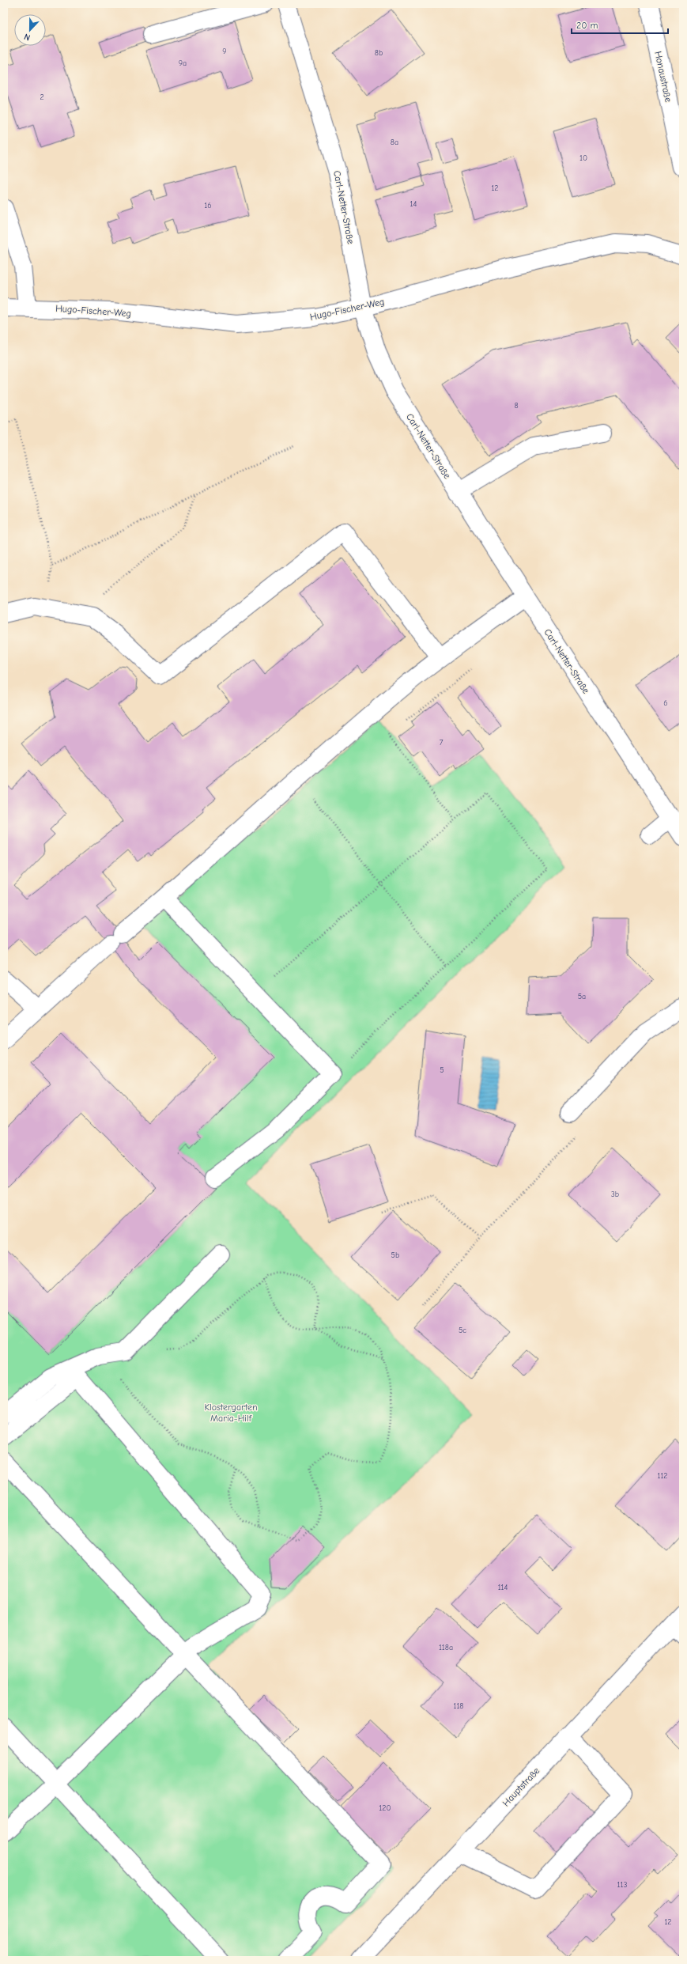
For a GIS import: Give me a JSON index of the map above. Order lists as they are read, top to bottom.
{
  "streets": {
    "street": [
      "Honaustraße",
      "Carl-Netter-Straße",
      "Hugo-Fischer-Weg",
      "Hauptstraße"
    ]
  },
  "crossings": [
    ["Carl-Netter-Straße", "Hugo-Fischer-Weg"]
  ],
  "parks": ["Klostergarten Maria-Hilf"],
  "house_numbers": [
    "9",
    "8b",
    "9a",
    "2",
    "8a",
    "10",
    "12",
    "14",
    "16",
    "8",
    "6",
    "7",
    "5a",
    "5",
    "3b",
    "5b",
    "5c",
    "112",
    "114",
    "118a",
    "118",
    "120",
    "113",
    "12"
  ],
  "scale_bar": "20 m",
  "north": "bottom"
}
